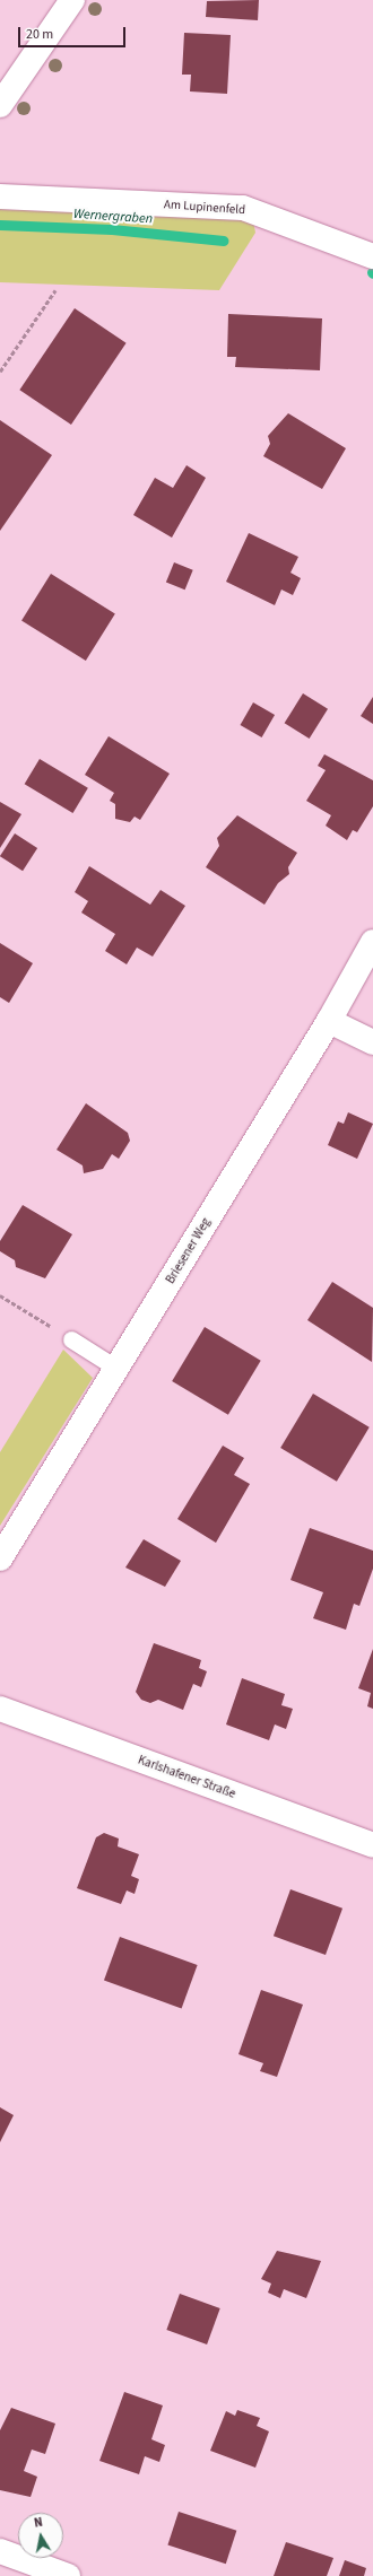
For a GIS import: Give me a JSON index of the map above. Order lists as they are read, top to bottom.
{
  "streets": {
    "street": ["Am Lupinenfeld", "Briesener Weg", "Karlshafener Straße"]
  },
  "water": ["Wernergraben"],
  "scale_bar": "20 m",
  "north": "top"
}
